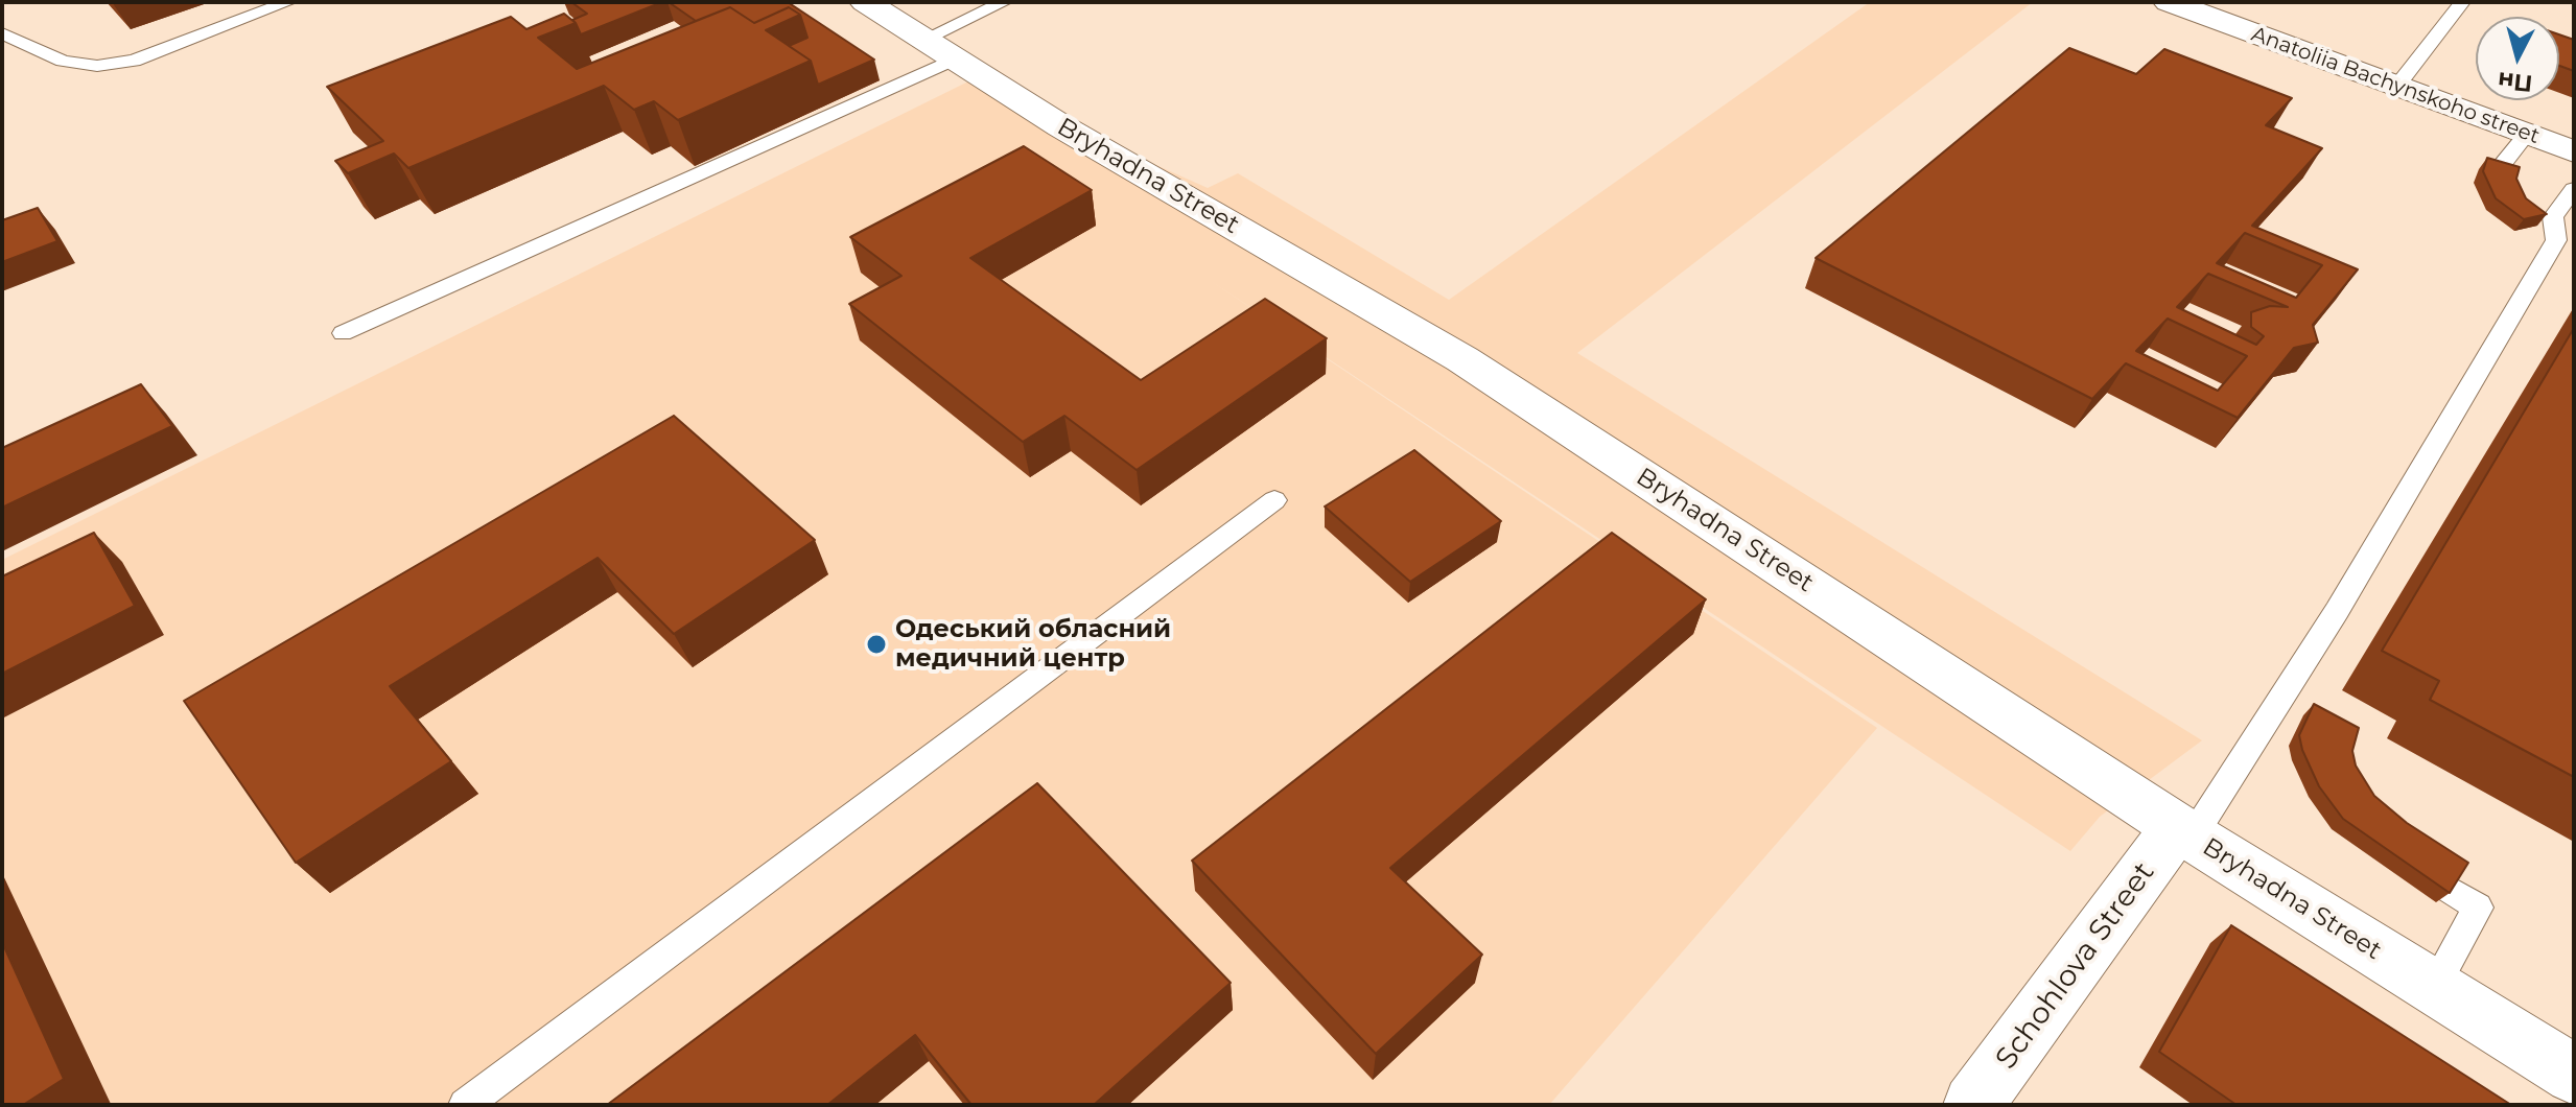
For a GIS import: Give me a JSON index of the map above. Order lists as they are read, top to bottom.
{
  "streets": {
    "street": ["Anatoliia Bachynskoho street", "Bryhadna Street", "Schohlova Street"]
  },
  "crossings": [
    ["Bryhadna Street", "Schohlova Street"]
  ],
  "places": ["Одеський обласний медичний центр"],
  "north": "bottom"
}
